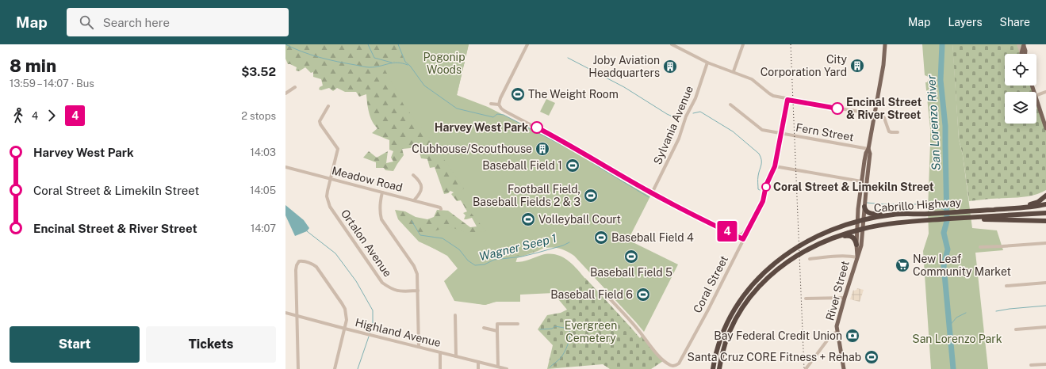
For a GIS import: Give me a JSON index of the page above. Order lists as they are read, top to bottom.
{
  "streets": {
    "highway": ["Cabrillo Highway"],
    "main road": ["River Street"],
    "street": [
      "Sylvania Avenue",
      "Fern Street",
      "Meadow Road",
      "Ortalon Avenue",
      "Coral Street",
      "Highland Avenue"
    ]
  },
  "crossings": [
    ["Fern Street", "Coral Street"],
    ["Fern Street", "River Street"],
    ["Meadow Road", "Ortalon Avenue"],
    ["Cabrillo Highway", "River Street"]
  ],
  "water": ["San Lorenzo River", "Wagner Seep 1"],
  "parks": ["Pogonip Woods", "Evergreen Cemetery", "San Lorenzo Park"],
  "places": {
    "building": ["City Corporation Yard", "Joby Aviation Headquarters", "Clubhouse/Scouthouse"],
    "sports": [
      "The Weight Room",
      "Baseball Field 1",
      "Football Field, Baseball Fields 2 & 3",
      "Volleyball Court",
      "Baseball Field 4",
      "Baseball Field 5",
      "Baseball Field 6",
      "Santa Cruz CORE Fitness + Rehab"
    ],
    "other": ["Encinal Street & River Street", "Harvey West Park", "Coral Street & Limekiln Street"],
    "supermarket": ["New Leaf Community Market"],
    "bank": ["Bay Federal Credit Union"]
  },
  "lines": ["bus line 4"],
  "page": {
    "header": "Map",
    "search": "Search here",
    "nav": ["Map", "Layers", "Share"],
    "heading": ["8 min", "13:59 – 14:07 · Bus", "$3.52"],
    "on_map": "4",
    "legs": ["4", "4", "2 stops"],
    "list": [
      {
        "name": "Harvey West Park",
        "value": "14:03"
      },
      {
        "name": "Coral Street & Limekiln Street",
        "value": "14:05"
      },
      {
        "name": "Encinal Street & River Street",
        "value": "14:07"
      }
    ],
    "buttons": ["Start", "Tickets"]
  }
}
